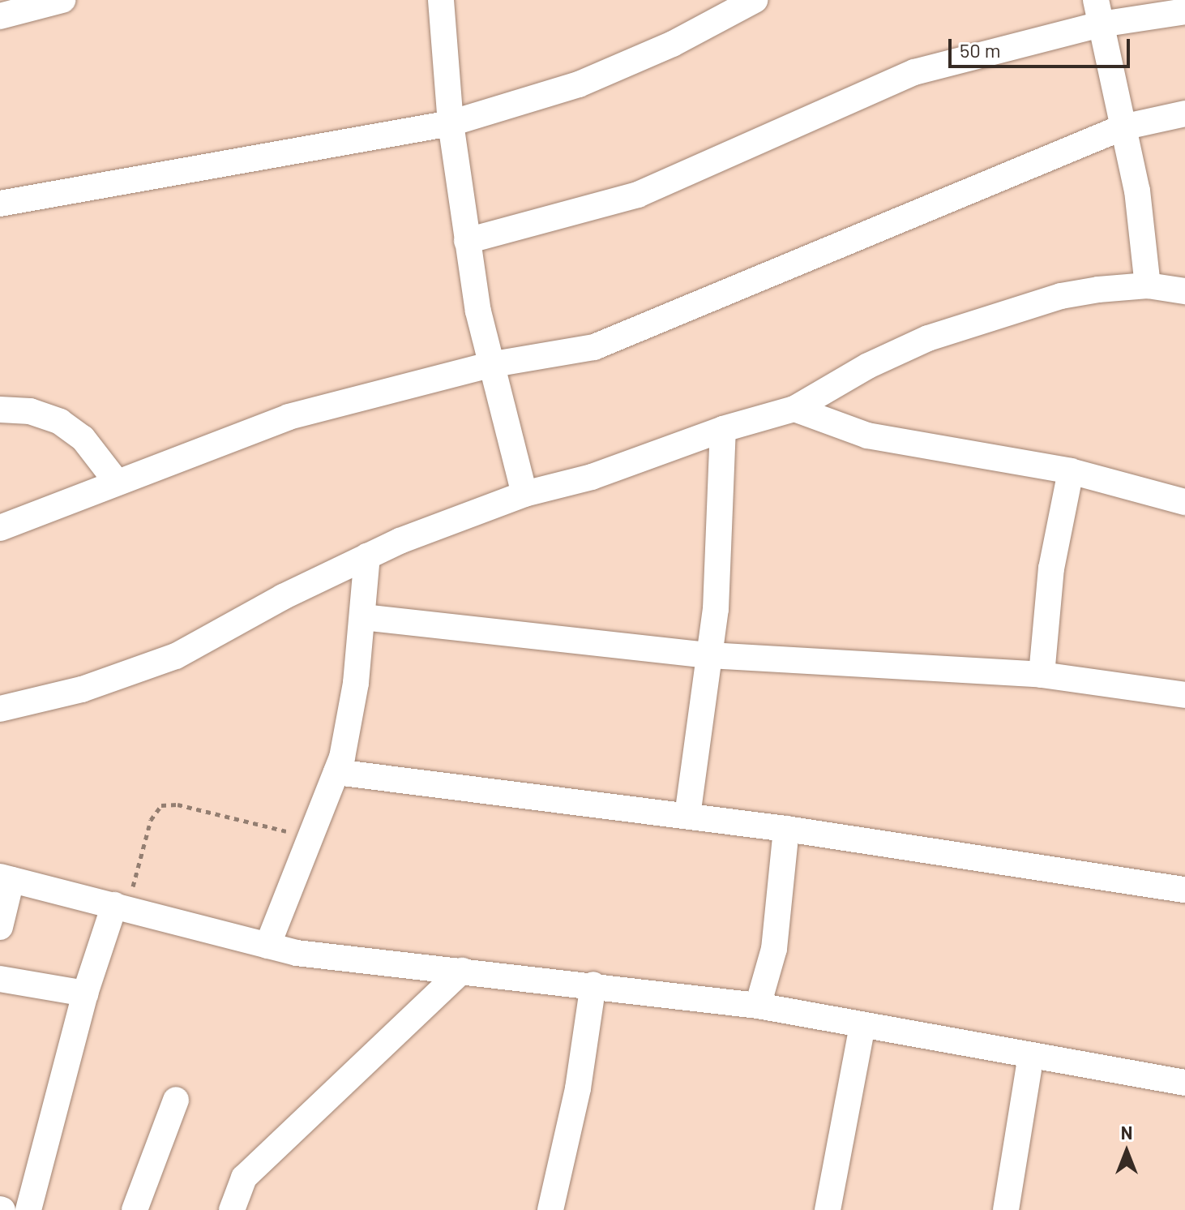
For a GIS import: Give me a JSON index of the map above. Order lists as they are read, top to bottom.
{
  "scale_bar": "50 m",
  "north": "top"
}
